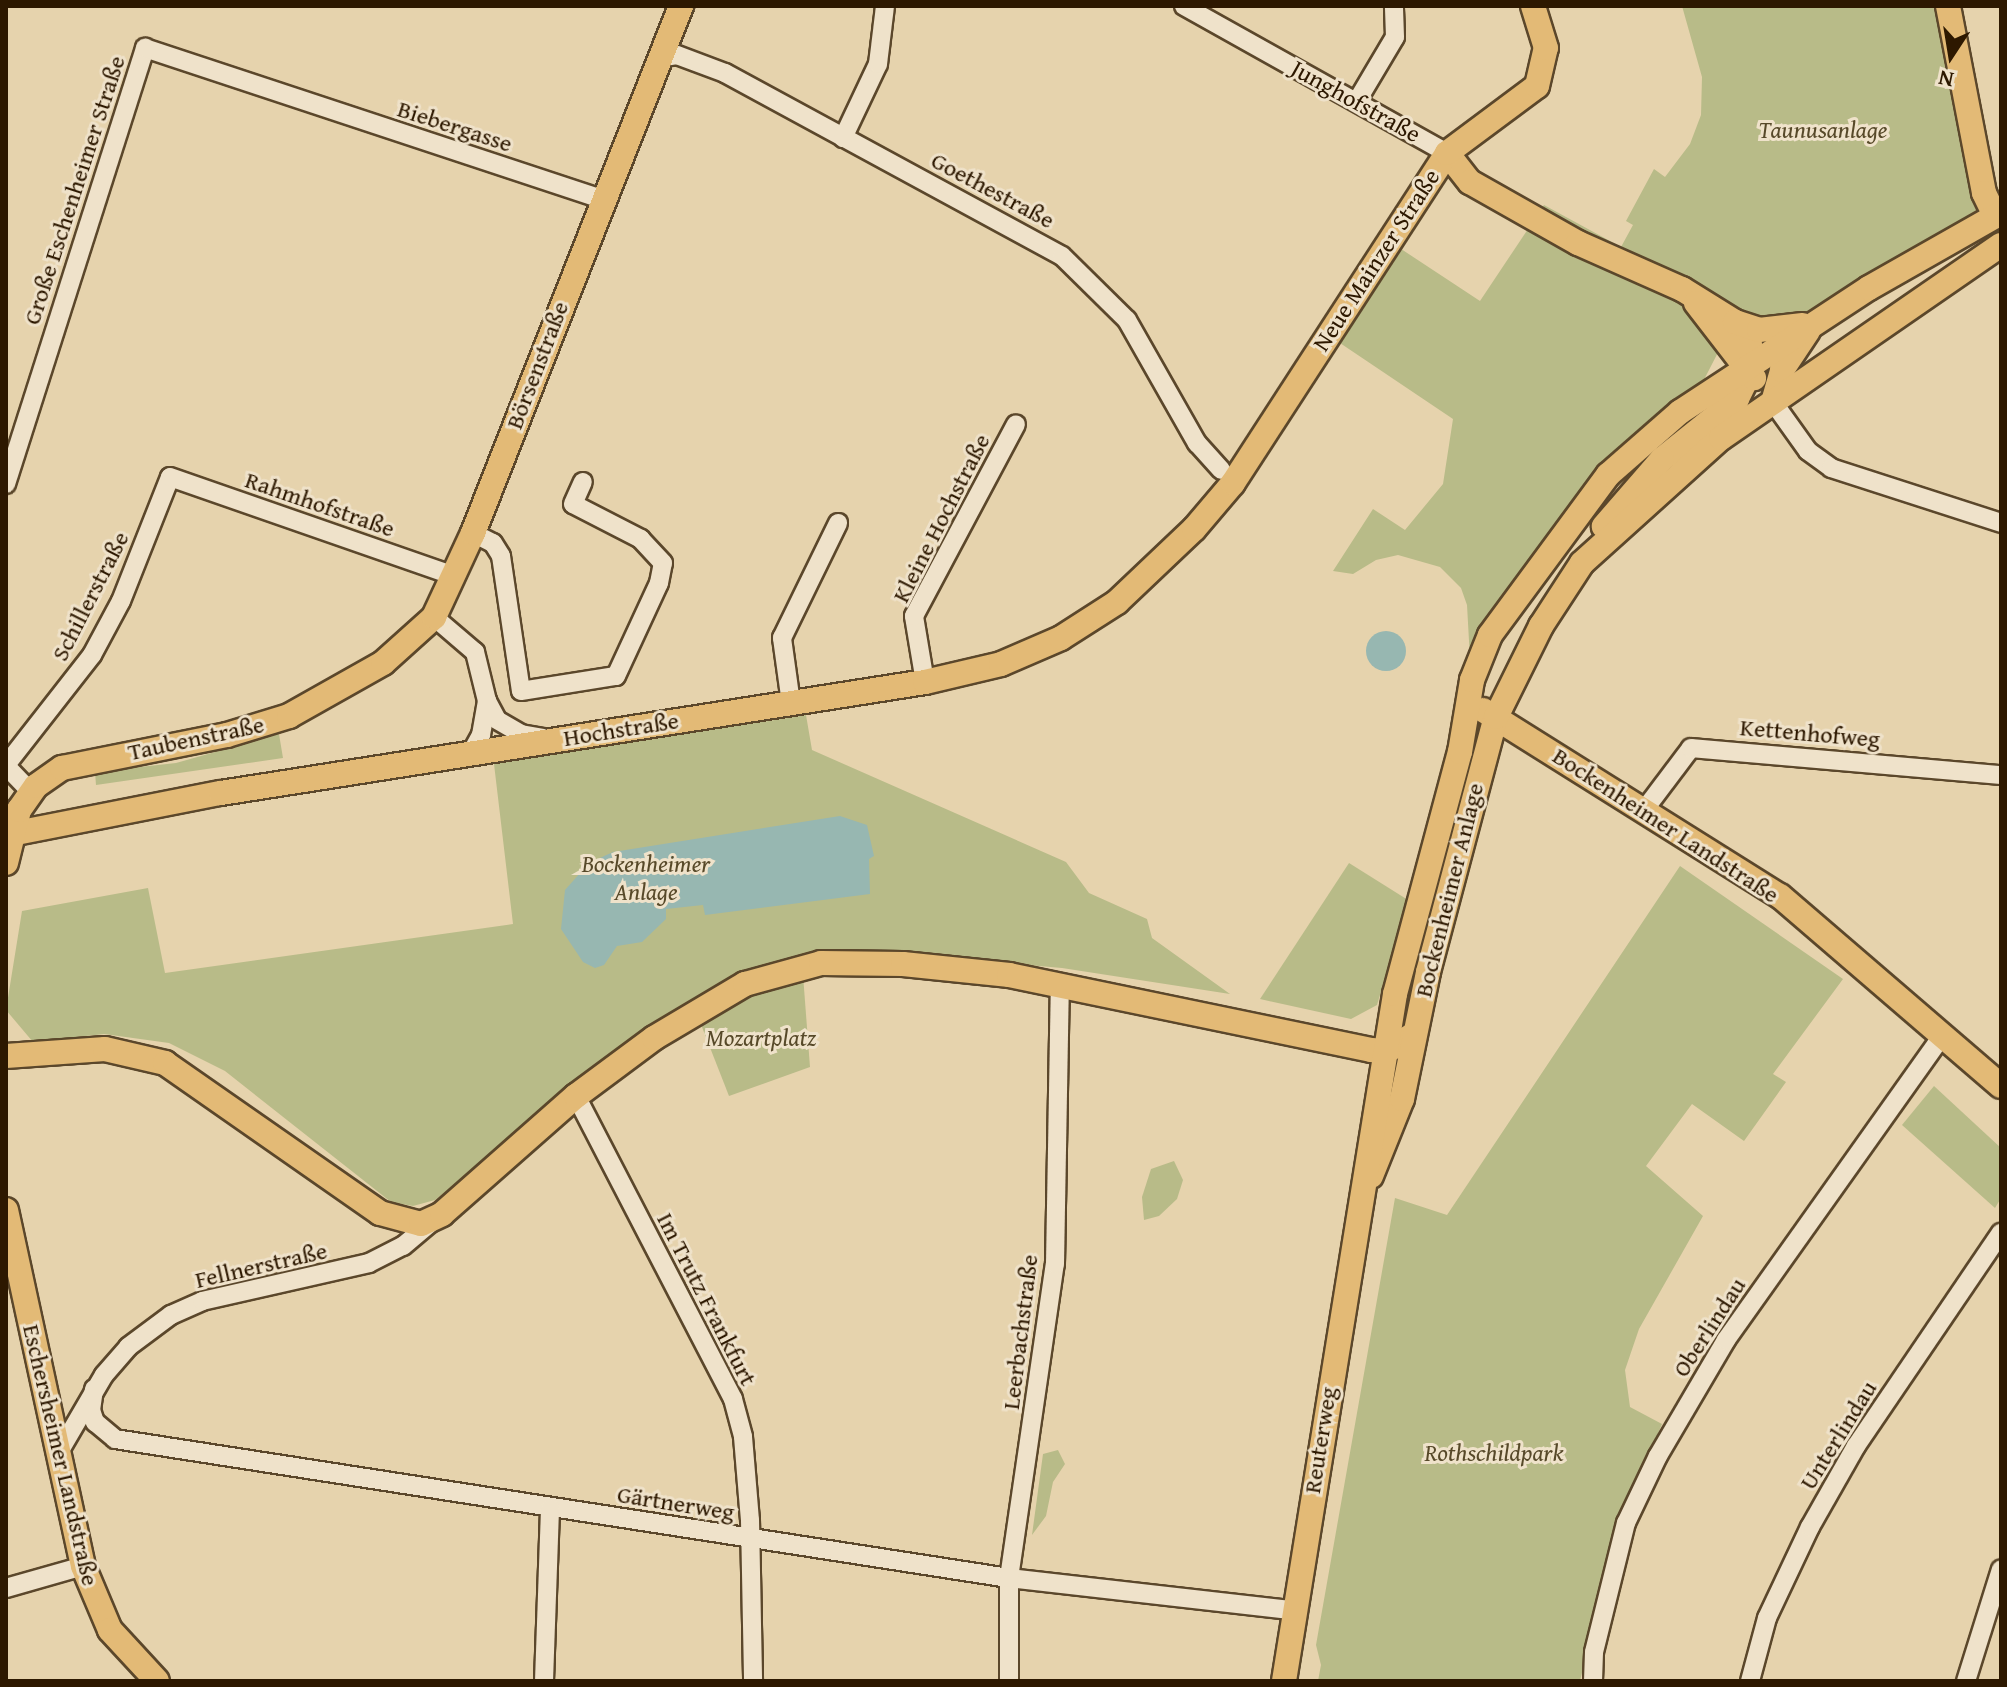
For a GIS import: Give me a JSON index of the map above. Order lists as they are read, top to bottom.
{
  "streets": {
    "main road": [
      "Junghofstraße",
      "Neue Mainzer Straße",
      "Börsenstraße",
      "Hochstraße",
      "Taubenstraße",
      "Bockenheimer Landstraße",
      "Bockenheimer Anlage",
      "Reuterweg",
      "Eschersheimer Landstraße"
    ],
    "street": [
      "Biebergasse",
      "Große Eschenheimer Straße",
      "Goethestraße",
      "Rahmhofstraße",
      "Kleine Hochstraße",
      "Schillerstraße",
      "Kettenhofweg",
      "Fellnerstraße",
      "Im Trutz Frankfurt",
      "Oberlindau",
      "Leerbachstraße",
      "Unterlindau",
      "Gärtnerweg"
    ]
  },
  "crossings": [
    ["Junghofstraße", "Neue Mainzer Straße"],
    ["Biebergasse", "Große Eschenheimer Straße"],
    ["Biebergasse", "Börsenstraße"],
    ["Goethestraße", "Börsenstraße"],
    ["Neue Mainzer Straße", "Hochstraße"],
    ["Börsenstraße", "Rahmhofstraße"],
    ["Börsenstraße", "Taubenstraße"],
    ["Rahmhofstraße", "Schillerstraße"],
    ["Rahmhofstraße", "Taubenstraße"],
    ["Kleine Hochstraße", "Hochstraße"],
    ["Schillerstraße", "Taubenstraße"],
    ["Hochstraße", "Taubenstraße"],
    ["Kettenhofweg", "Bockenheimer Landstraße"],
    ["Bockenheimer Landstraße", "Bockenheimer Anlage"],
    ["Bockenheimer Landstraße", "Oberlindau"],
    ["Bockenheimer Anlage", "Reuterweg"],
    ["Fellnerstraße", "Eschersheimer Landstraße"],
    ["Fellnerstraße", "Gärtnerweg"],
    ["Im Trutz Frankfurt", "Gärtnerweg"],
    ["Leerbachstraße", "Gärtnerweg"],
    ["Reuterweg", "Gärtnerweg"]
  ],
  "parks": [
    "Taunusanlage",
    "Bockenheimer Anlage",
    "Mozartplatz",
    "Rothschildpark"
  ],
  "north": "bottom"
}
